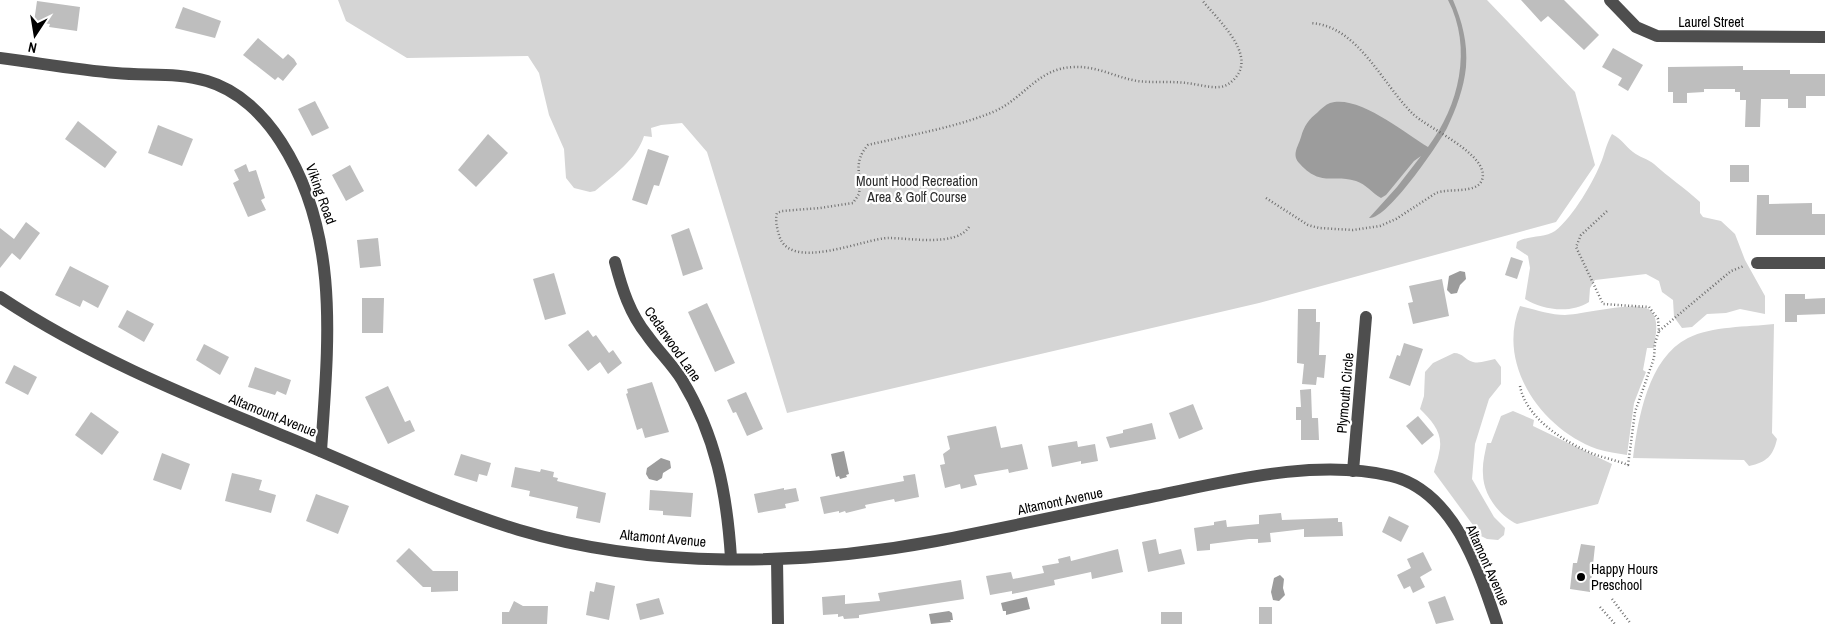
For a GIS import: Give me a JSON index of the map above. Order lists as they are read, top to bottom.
{
  "streets": {
    "street": [
      "Laurel Street",
      "Viking Road",
      "Cedarwood Lane",
      "Plymouth Circle",
      "Altamount Avenue",
      "Altamont Avenue"
    ]
  },
  "crossings": [
    ["Viking Road", "Altamount Avenue"],
    ["Cedarwood Lane", "Altamont Avenue"],
    ["Plymouth Circle", "Altamont Avenue"],
    ["Altamount Avenue", "Altamont Avenue"]
  ],
  "parks": ["Mount Hood Recreation Area & Golf Course"],
  "places": ["Happy Hours Preschool"],
  "north": "bottom"
}
